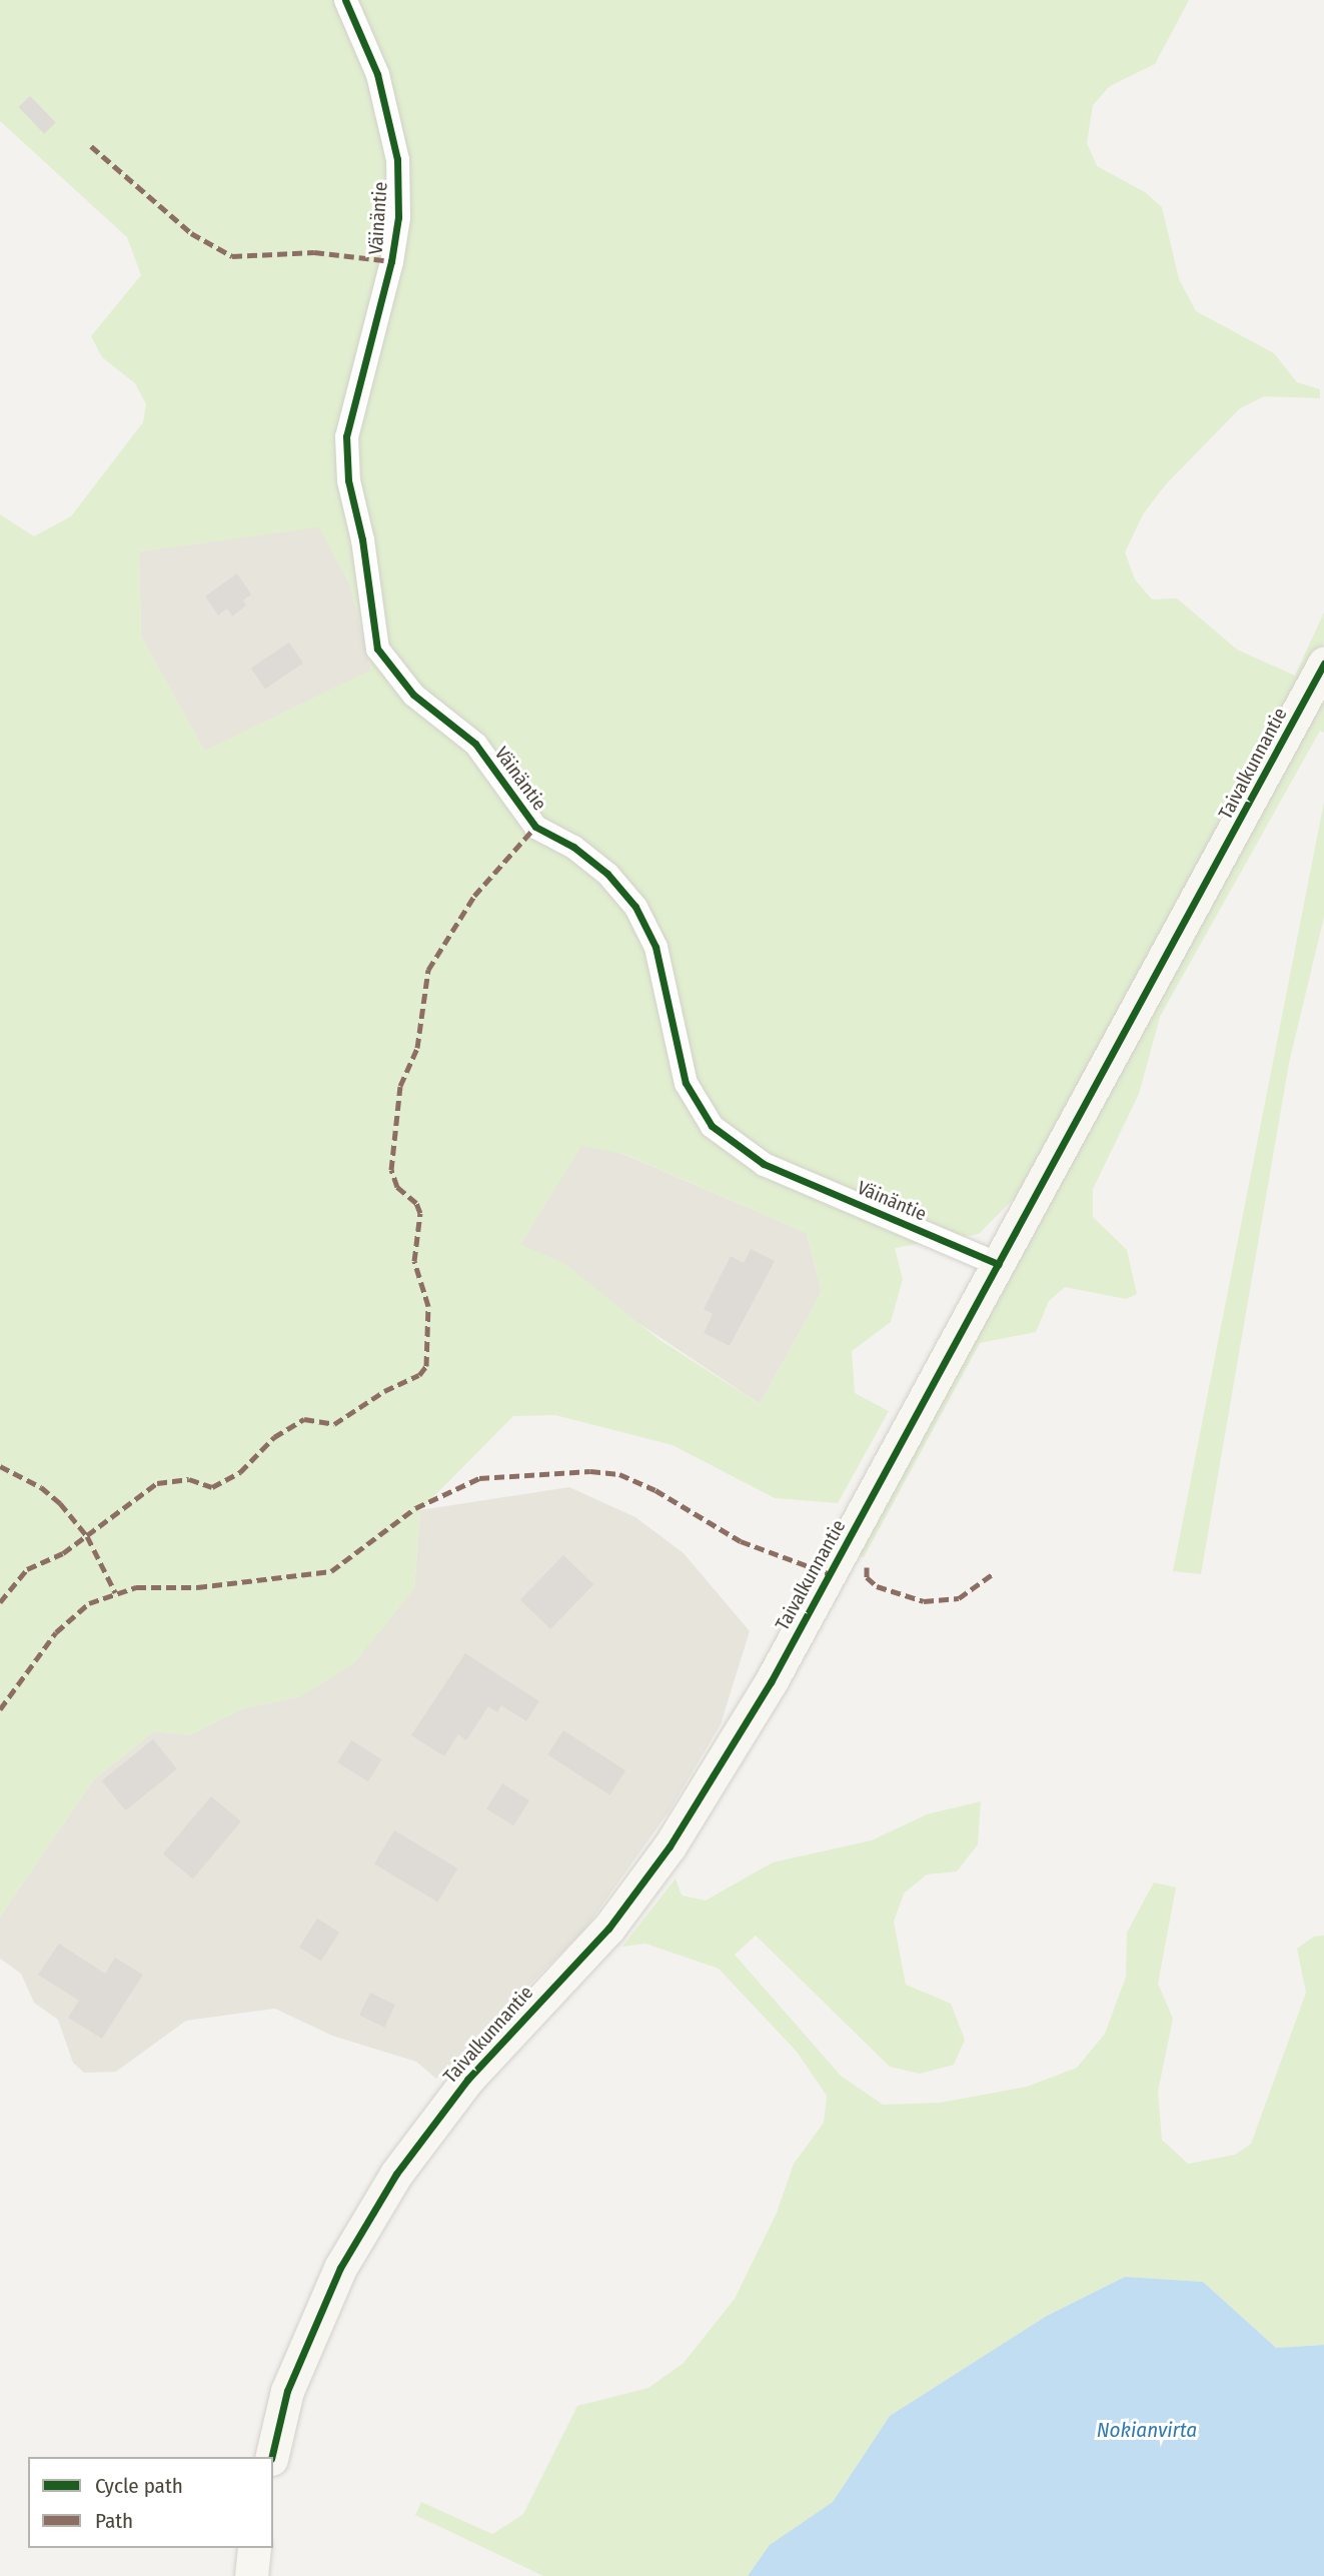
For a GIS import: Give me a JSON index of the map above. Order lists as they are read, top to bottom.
{
  "streets": {
    "street": ["Väinäntie", "Taivalkunnantie"]
  },
  "crossings": [
    ["Väinäntie", "Taivalkunnantie"]
  ],
  "water": ["Nokianvirta"],
  "legend": ["Cycle path", "Path"]
}
